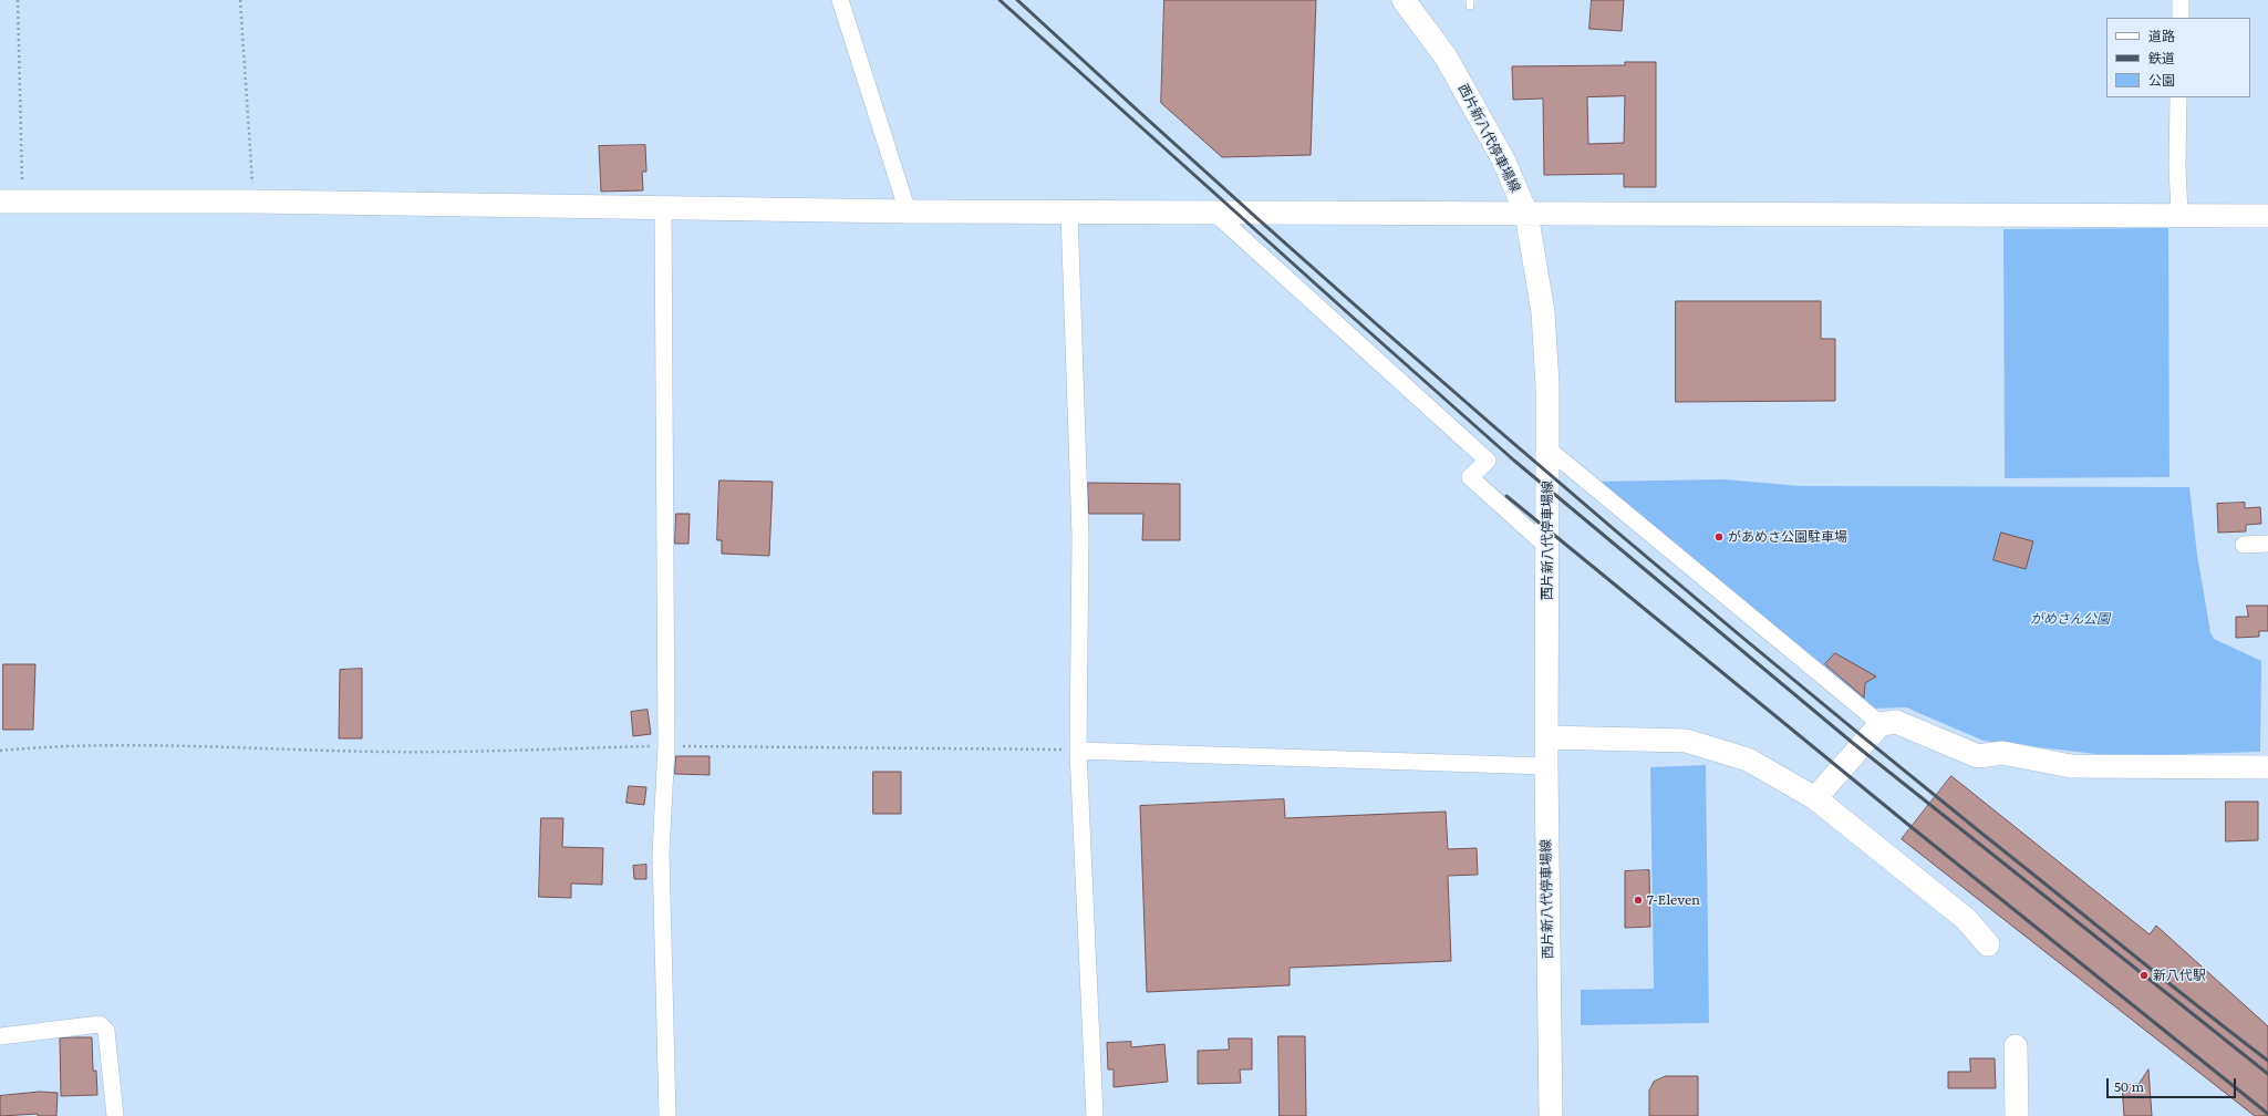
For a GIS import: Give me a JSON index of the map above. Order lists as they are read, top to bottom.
{
  "streets": {
    "street": ["西片新八代停車場線"]
  },
  "parks": ["がめさん公園"],
  "places": ["があめさ公園駐車場", "7-Eleven", "新八代駅"],
  "legend": ["道路", "鉄道", "公園"],
  "scale_bar": "50 m"
}
